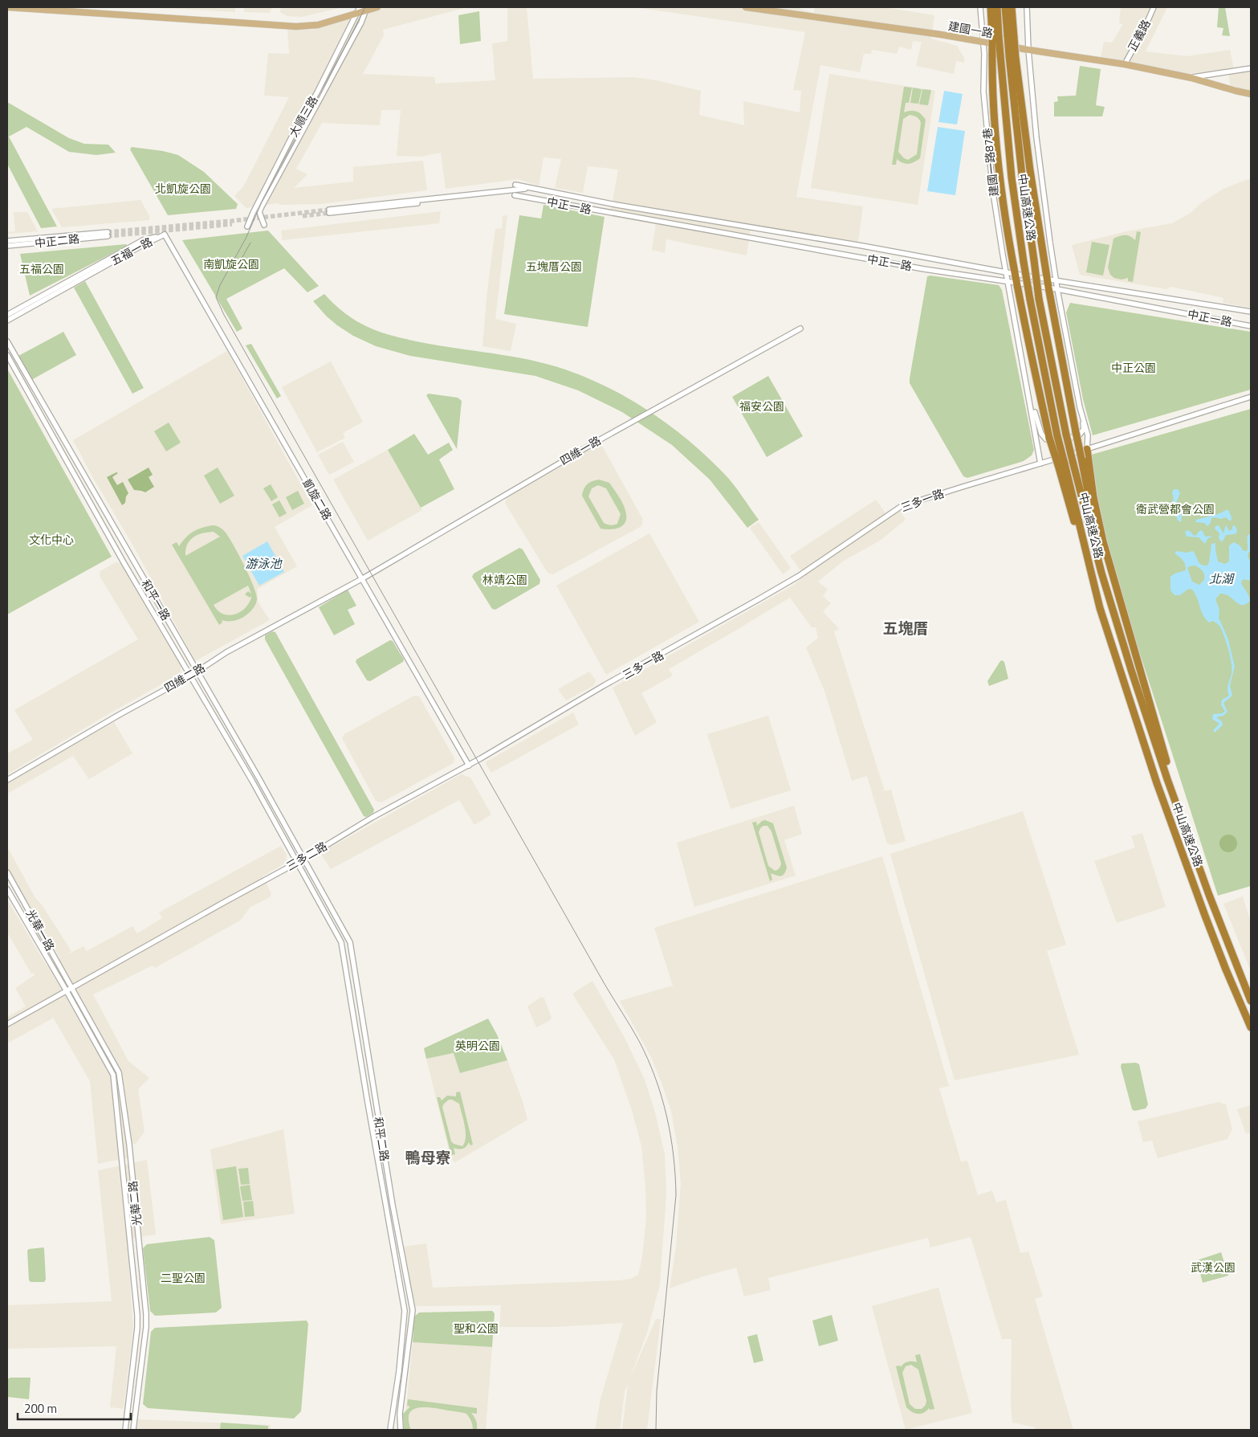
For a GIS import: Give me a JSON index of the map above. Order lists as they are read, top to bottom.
{
  "streets": {
    "highway": ["中山高速公路"],
    "main road": ["建國一路"],
    "street": [
      "正義路",
      "大順三路",
      "建國一路87巷",
      "中正一路",
      "中正二路",
      "五福一路",
      "四維一路",
      "凱旋二路",
      "三多一路",
      "和平一路",
      "四維二路",
      "三多二路",
      "光華一路",
      "和平二路",
      "光華二路"
    ]
  },
  "crossings": [
    ["建國一路", "正義路"],
    ["建國一路", "建國一路87巷"],
    ["建國一路87巷", "中正一路"],
    ["五福一路", "凱旋二路"],
    ["四維一路", "凱旋二路"],
    ["四維一路", "四維二路"],
    ["凱旋二路", "四維二路"],
    ["凱旋二路", "三多二路"],
    ["三多一路", "三多二路"],
    ["和平一路", "四維二路"],
    ["和平一路", "三多二路"],
    ["和平一路", "和平二路"],
    ["三多二路", "光華一路"],
    ["三多二路", "和平二路"],
    ["三多二路", "光華二路"],
    ["光華一路", "光華二路"]
  ],
  "districts": ["五塊厝", "鴨母寮"],
  "water": ["游泳池", "北湖"],
  "parks": [
    "北凱旋公園",
    "南凱旋公園",
    "五塊厝公園",
    "五福公園",
    "中正公園",
    "福安公園",
    "衛武營都會公園",
    "文化中心",
    "林靖公園",
    "英明公園",
    "武漢公園",
    "二聖公園",
    "聖和公園"
  ],
  "scale_bar": "200 m"
}
